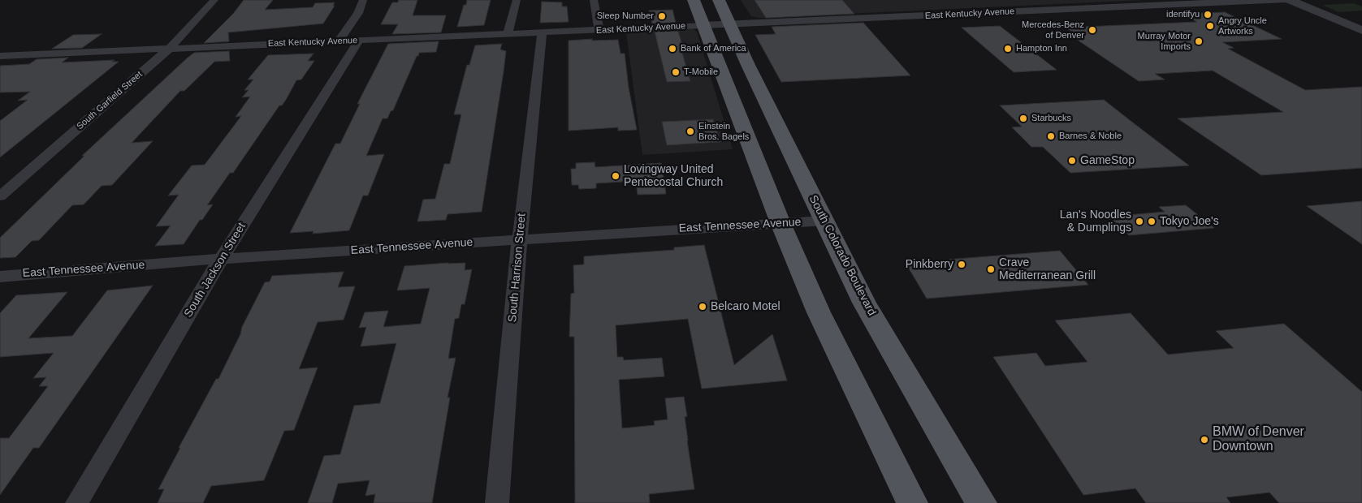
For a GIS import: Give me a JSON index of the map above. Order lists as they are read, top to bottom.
{
  "streets": {
    "main road": ["South Colorado Boulevard"],
    "street": [
      "East Kentucky Avenue",
      "South Garfield Street",
      "East Tennessee Avenue",
      "South Harrison Street",
      "South Jackson Street"
    ]
  },
  "crossings": [
    ["East Kentucky Avenue", "South Garfield Street"],
    ["East Kentucky Avenue", "South Colorado Boulevard"],
    ["East Kentucky Avenue", "South Harrison Street"],
    ["East Kentucky Avenue", "South Jackson Street"],
    ["East Tennessee Avenue", "South Colorado Boulevard"],
    ["East Tennessee Avenue", "South Harrison Street"],
    ["East Tennessee Avenue", "South Jackson Street"]
  ],
  "places": [
    "identifyu",
    "Sleep Number",
    "Angry Uncle Artworks",
    "Mercedes-Benz of Denver",
    "Murray Motor Imports",
    "Bank of America",
    "Hampton Inn",
    "T-Mobile",
    "Starbucks",
    "Einstein Bros. Bagels",
    "Barnes & Noble",
    "GameStop",
    "Lovingway United Pentecostal Church",
    "Lan's Noodles & Dumplings",
    "Tokyo Joe's",
    "Pinkberry",
    "Crave Mediterranean Grill",
    "Belcaro Motel",
    "BMW of Denver Downtown"
  ]
}
